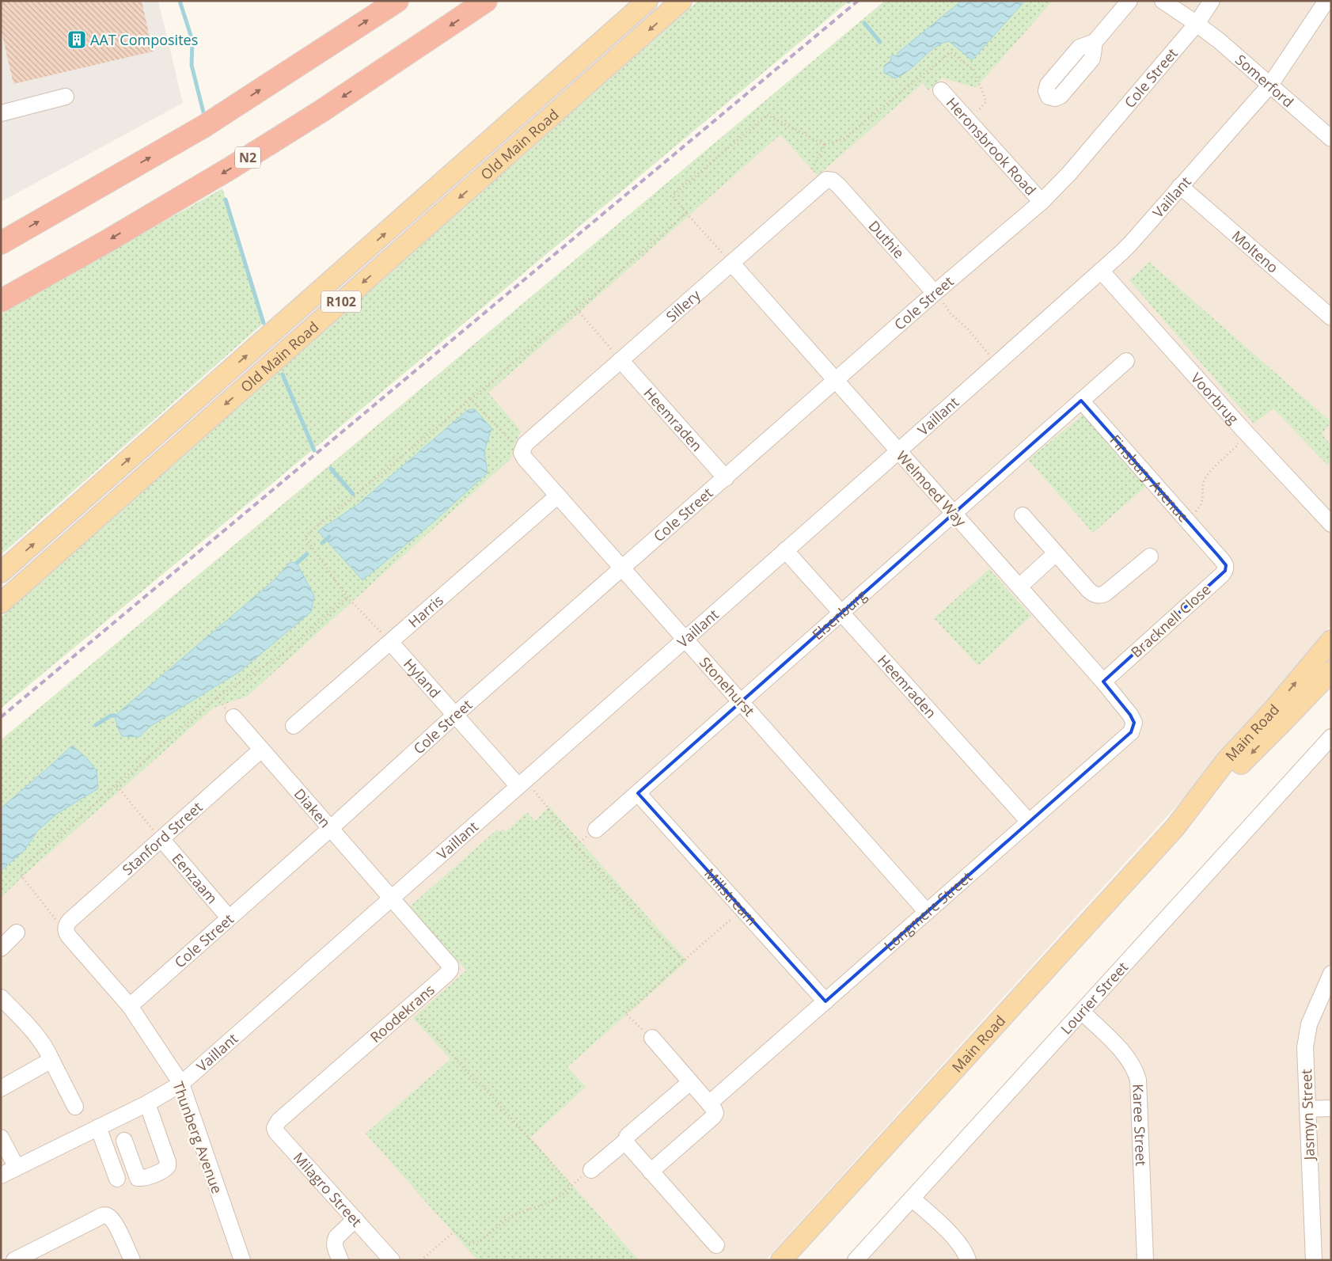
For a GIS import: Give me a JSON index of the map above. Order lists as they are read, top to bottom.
{
  "streets": {
    "highway": ["N2"],
    "main road": ["Old Main Road", "R102", "Main Road"],
    "street": [
      "Cole Street",
      "Somerford",
      "Heronsbrook Road",
      "Vaillant",
      "Duthie",
      "Molteno",
      "Sillery",
      "Voorbrug",
      "Heemraden",
      "Finsbury Avenue",
      "Welmoed Way",
      "Harris",
      "Elsenburg",
      "Bracknell Close",
      "Hyland",
      "Stonehurst",
      "Diaken",
      "Stanford Street",
      "Eenzaam",
      "Millstream",
      "Longmere Street",
      "Lourier Street",
      "Roodekrans",
      "Jasmyn Street",
      "Karee Street",
      "Thunberg Avenue",
      "Milagro Street"
    ]
  },
  "crossings": [
    ["Cole Street", "Somerford"],
    ["Cole Street", "Heronsbrook Road"],
    ["Cole Street", "Duthie"],
    ["Cole Street", "Heemraden"],
    ["Cole Street", "Welmoed Way"],
    ["Cole Street", "Hyland"],
    ["Cole Street", "Stonehurst"],
    ["Cole Street", "Diaken"],
    ["Cole Street", "Eenzaam"],
    ["Cole Street", "Thunberg Avenue"],
    ["Somerford", "Vaillant"],
    ["Vaillant", "Molteno"],
    ["Vaillant", "Voorbrug"],
    ["Vaillant", "Heemraden"],
    ["Vaillant", "Welmoed Way"],
    ["Vaillant", "Hyland"],
    ["Vaillant", "Stonehurst"],
    ["Vaillant", "Diaken"],
    ["Vaillant", "Roodekrans"],
    ["Vaillant", "Thunberg Avenue"],
    ["Duthie", "Sillery"],
    ["Sillery", "Heemraden"],
    ["Sillery", "Welmoed Way"],
    ["Sillery", "Stonehurst"],
    ["Heemraden", "Elsenburg"],
    ["Heemraden", "Longmere Street"],
    ["Finsbury Avenue", "Elsenburg"],
    ["Finsbury Avenue", "Bracknell Close"],
    ["Welmoed Way", "Elsenburg"],
    ["Welmoed Way", "Bracknell Close"],
    ["Welmoed Way", "Longmere Street"],
    ["Harris", "Hyland"],
    ["Harris", "Stonehurst"],
    ["Elsenburg", "Stonehurst"],
    ["Elsenburg", "Millstream"],
    ["Stonehurst", "Longmere Street"],
    ["Diaken", "Stanford Street"],
    ["Diaken", "Roodekrans"],
    ["Stanford Street", "Eenzaam"],
    ["Stanford Street", "Thunberg Avenue"],
    ["Millstream", "Longmere Street"],
    ["Lourier Street", "Karee Street"],
    ["Roodekrans", "Milagro Street"]
  ],
  "places": {
    "building": ["AAT Composites"]
  }
}
